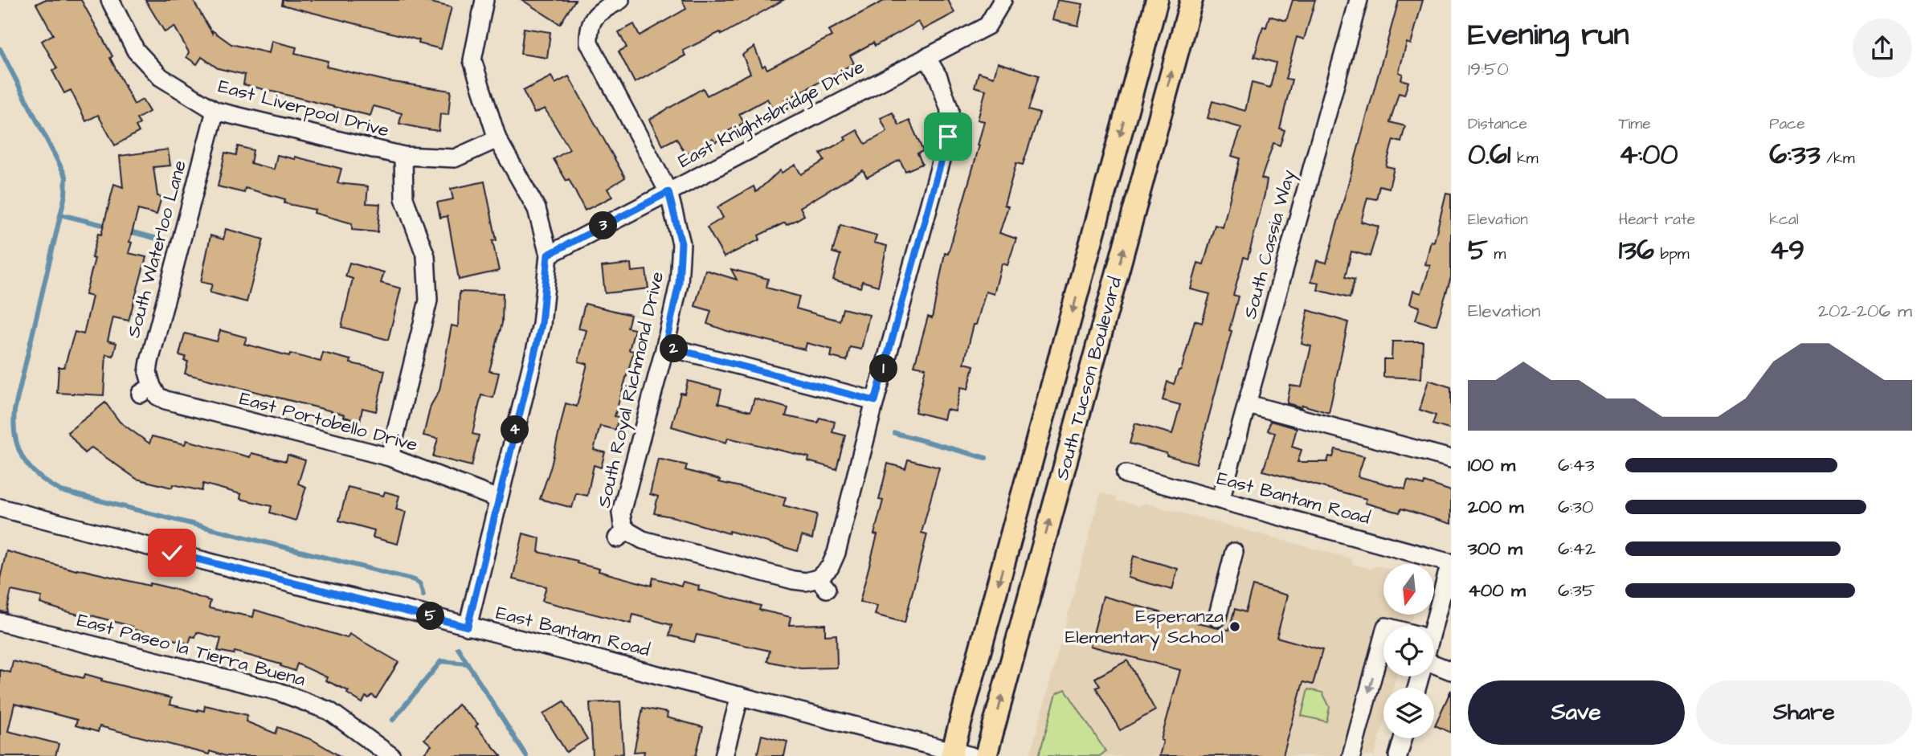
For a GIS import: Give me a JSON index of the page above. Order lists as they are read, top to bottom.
{
  "streets": {
    "main road": ["South Tucson Boulevard"],
    "street": [
      "East Liverpool Drive",
      "East Knightsbridge Drive",
      "South Cassia Way",
      "South Waterloo Lane",
      "South Royal Richmond Drive",
      "East Portobello Drive",
      "East Bantam Road",
      "East Paseo la Tierra Buena"
    ]
  },
  "crossings": [
    ["East Liverpool Drive", "South Waterloo Lane"],
    ["East Knightsbridge Drive", "South Royal Richmond Drive"],
    ["South Cassia Way", "East Bantam Road"],
    ["South Waterloo Lane", "East Portobello Drive"],
    ["South Tucson Boulevard", "East Bantam Road"]
  ],
  "places": ["Esperanza Elementary School"],
  "north": "bottom",
  "page": {
    "heading": ["Evening run", "19:50"],
    "stats": [
      ["Distance", "0.61 km"],
      ["Time", "4:00"],
      ["Pace", "6:33 /km"],
      ["Elevation", "5 m"],
      ["Heart rate", "136 bpm"],
      ["kcal", "49"]
    ],
    "pins": [
      "3",
      "2",
      "1",
      "4",
      "5"
    ],
    "chart": ["Elevation", "202–206 m"],
    "list": [
      {
        "name": "100 m",
        "note": "6:43"
      },
      {
        "name": "200 m",
        "note": "6:30"
      },
      {
        "name": "300 m",
        "note": "6:42"
      },
      {
        "name": "400 m",
        "note": "6:35"
      }
    ],
    "buttons": ["Save", "Share"]
  }
}
